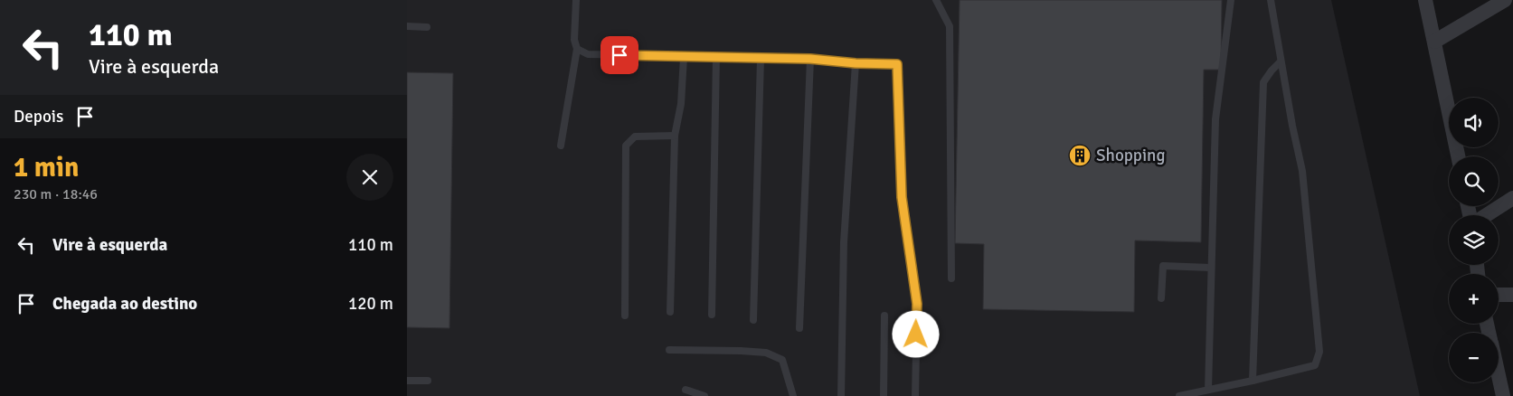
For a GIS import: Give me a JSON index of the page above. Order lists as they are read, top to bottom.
{
  "places": {
    "building": ["Shopping"]
  },
  "page": {
    "turn": ["110 m", "Vire à esquerda"],
    "then": "Depois",
    "map_buttons": ["+", "−"],
    "heading": ["1 min", "230 m · 18:46"],
    "list": [
      {
        "name": "Vire à esquerda",
        "value": "110 m"
      },
      {
        "name": "Chegada ao destino",
        "value": "120 m"
      }
    ]
  }
}
